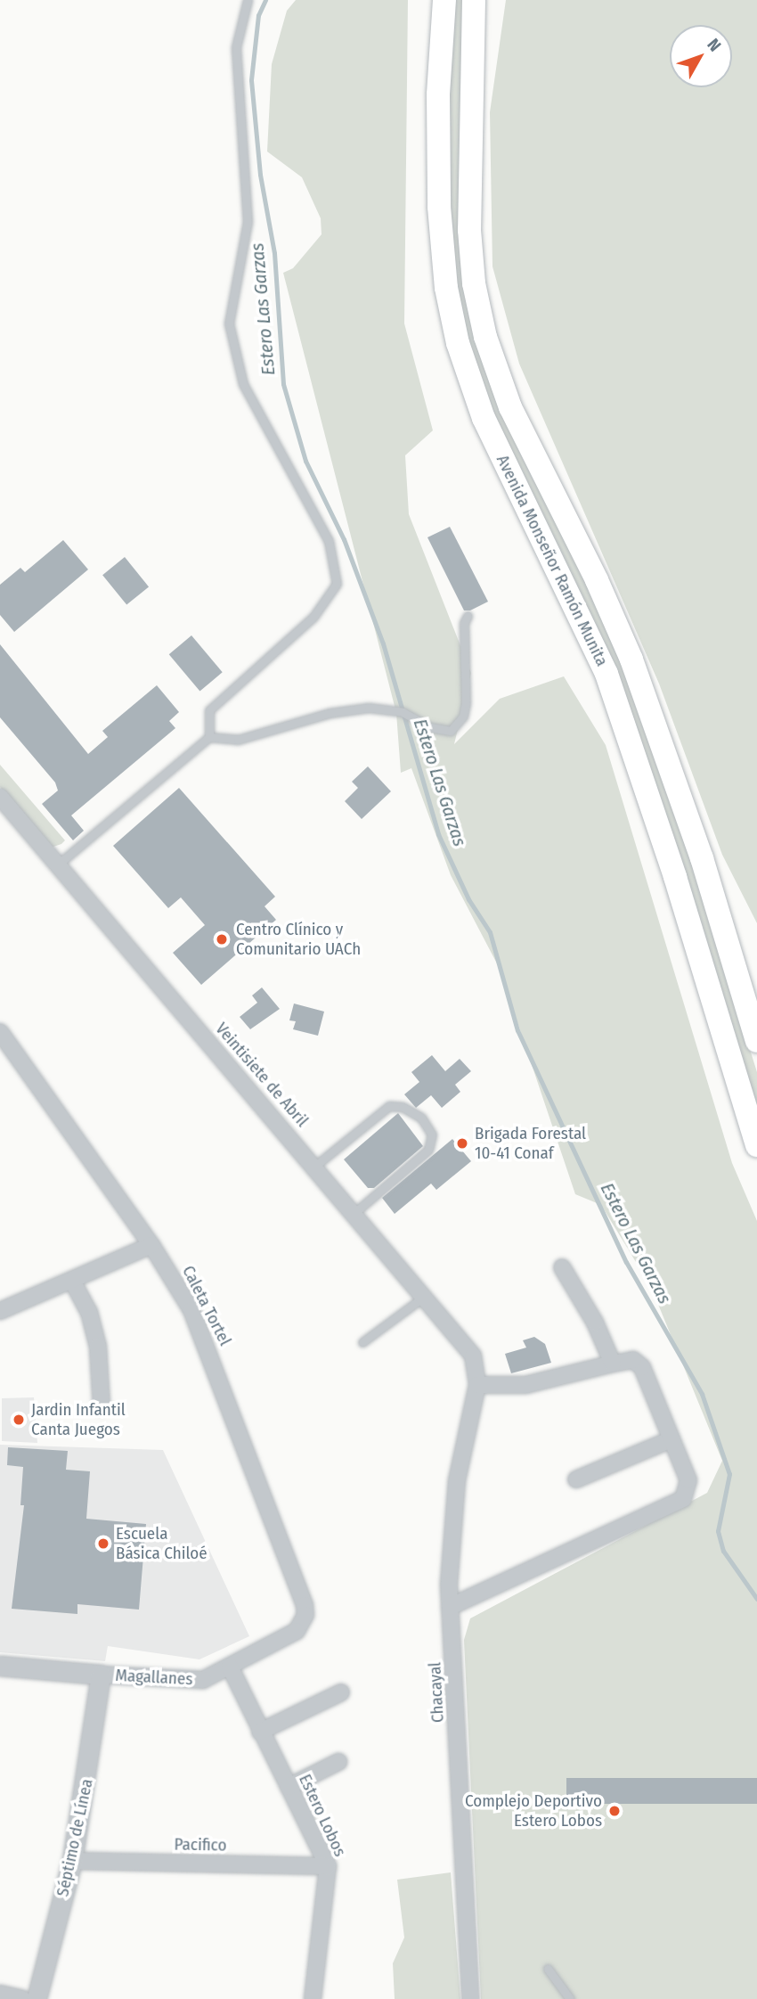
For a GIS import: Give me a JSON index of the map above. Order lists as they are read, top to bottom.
{
  "streets": {
    "main road": ["Avenida Monseñor Ramón Munita"],
    "street": [
      "Veintisiete de Abril",
      "Caleta Tortel",
      "Magallanes",
      "Chacayal",
      "Estero Lobos",
      "Séptimo de Línea",
      "Pacifico"
    ]
  },
  "crossings": [
    ["Veintisiete de Abril", "Chacayal"],
    ["Caleta Tortel", "Magallanes"],
    ["Magallanes", "Estero Lobos"],
    ["Magallanes", "Séptimo de Línea"],
    ["Estero Lobos", "Pacifico"],
    ["Séptimo de Línea", "Pacifico"]
  ],
  "water": ["Estero Las Garzas"],
  "places": [
    "Centro Clínico y Comunitario UACh",
    "Brigada Forestal 10-41 Conaf",
    "Jardin Infantil Canta Juegos",
    "Escuela Básica Chiloé",
    "Complejo Deportivo Estero Lobos"
  ],
  "north": "top right"
}
